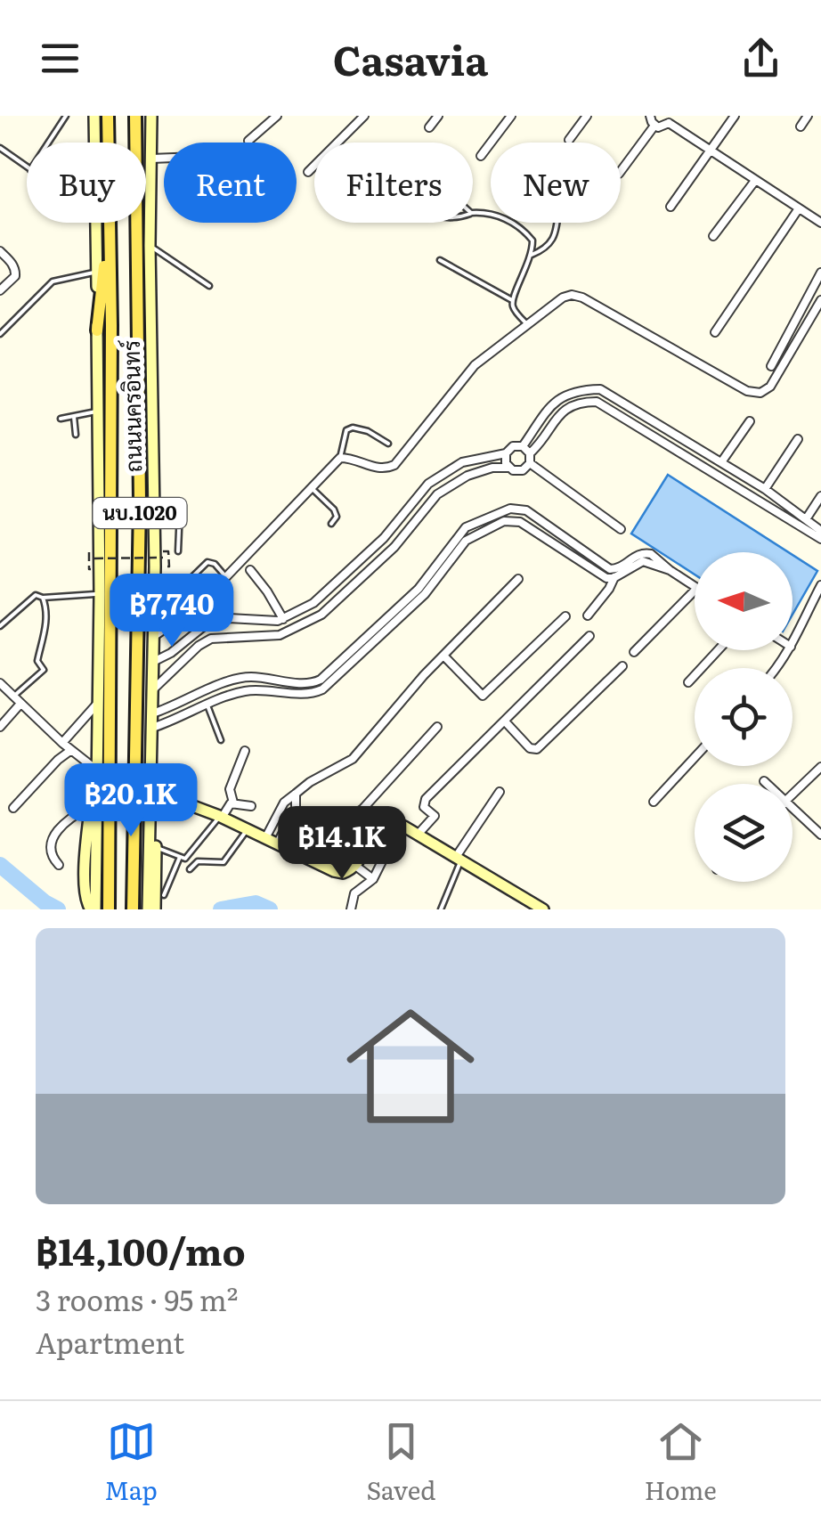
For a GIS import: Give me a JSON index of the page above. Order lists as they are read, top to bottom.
{
  "streets": {
    "main road": ["ถนนนครอินทร์", "นบ.1020"]
  },
  "north": "left",
  "page": {
    "header": "Casavia",
    "chip": [
      "Buy",
      "Rent",
      "Filters",
      "New"
    ],
    "price": ["฿7,740", "฿20.1K", "฿14.1K"],
    "list": [
      {
        "name": "฿14,100/mo",
        "note": "3 rooms · 95 m² · Apartment"
      }
    ],
    "tabs": ["Map", "Saved", "Home"]
  }
}
